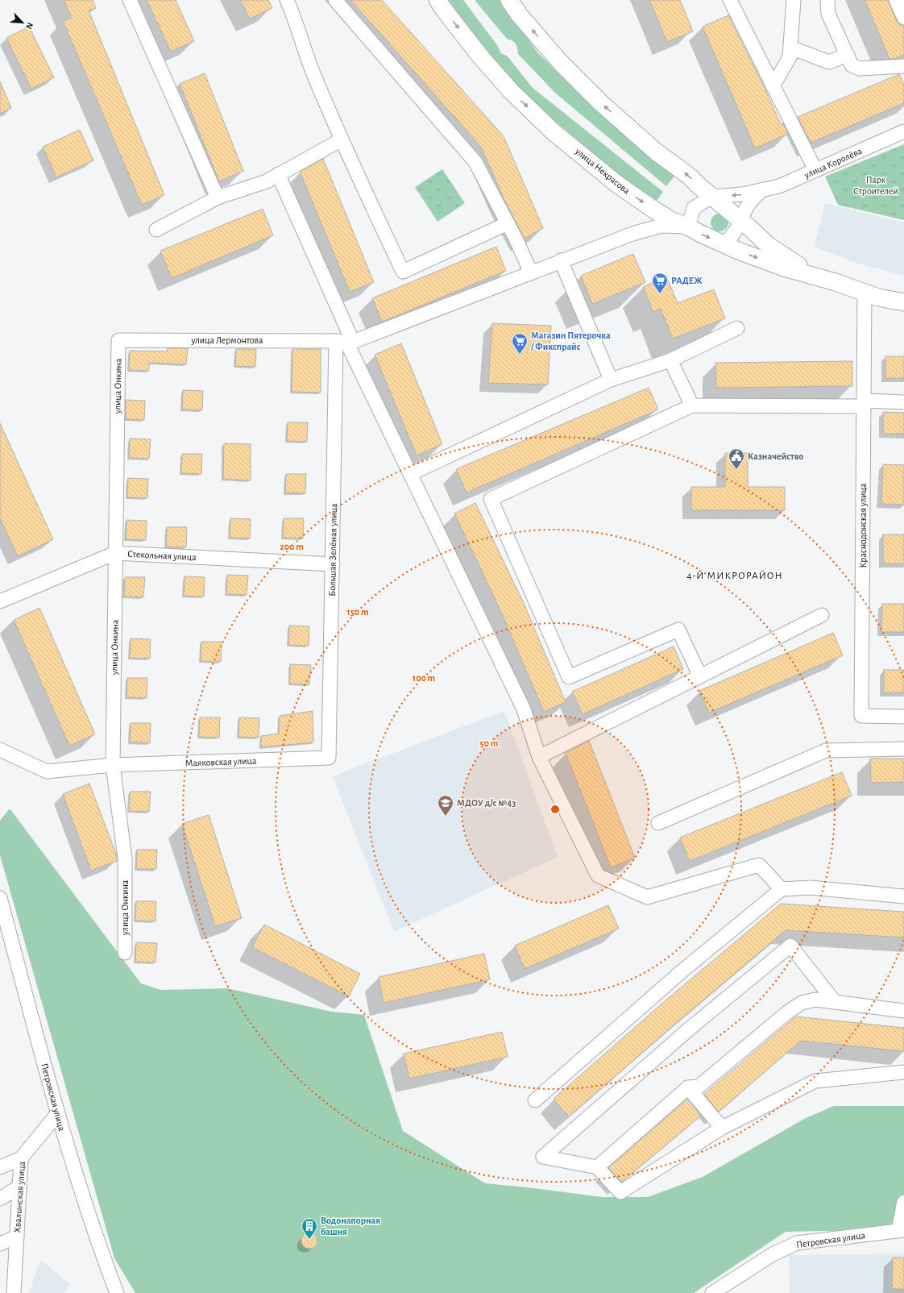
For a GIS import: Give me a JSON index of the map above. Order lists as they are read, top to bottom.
{
  "streets": {
    "main road": ["улица Некрасова"],
    "street": [
      "улица Королёва",
      "улица Лермонтова",
      "улица Онкина",
      "Краснодонская улица",
      "Большая Зелёная улица",
      "Стекольная улица",
      "Маяковская улица",
      "Петровская улица",
      "Хвалынская улица"
    ]
  },
  "crossings": [
    ["улица Королёва", "улица Некрасова"],
    ["улица Некрасова", "Краснодонская улица"],
    ["улица Лермонтова", "улица Онкина"],
    ["улица Лермонтова", "Большая Зелёная улица"],
    ["улица Онкина", "Стекольная улица"],
    ["улица Онкина", "Маяковская улица"],
    ["Большая Зелёная улица", "Стекольная улица"],
    ["Большая Зелёная улица", "Маяковская улица"],
    ["Петровская улица", "Хвалынская улица"]
  ],
  "districts": ["4-Й МИКРОРАЙОН"],
  "parks": ["Парк Строителей"],
  "places": {
    "supermarket": ["РАДЕЖ", "Магазин Пятерочка / Фикспрайс"],
    "public building": ["Казначейство"],
    "school or university": ["МДОУ д/с №43"],
    "building": ["Водонапорная башня"]
  },
  "north": "bottom right",
  "rings": [
    "200 m",
    "150 m",
    "100 m",
    "50 m"
  ]
}
